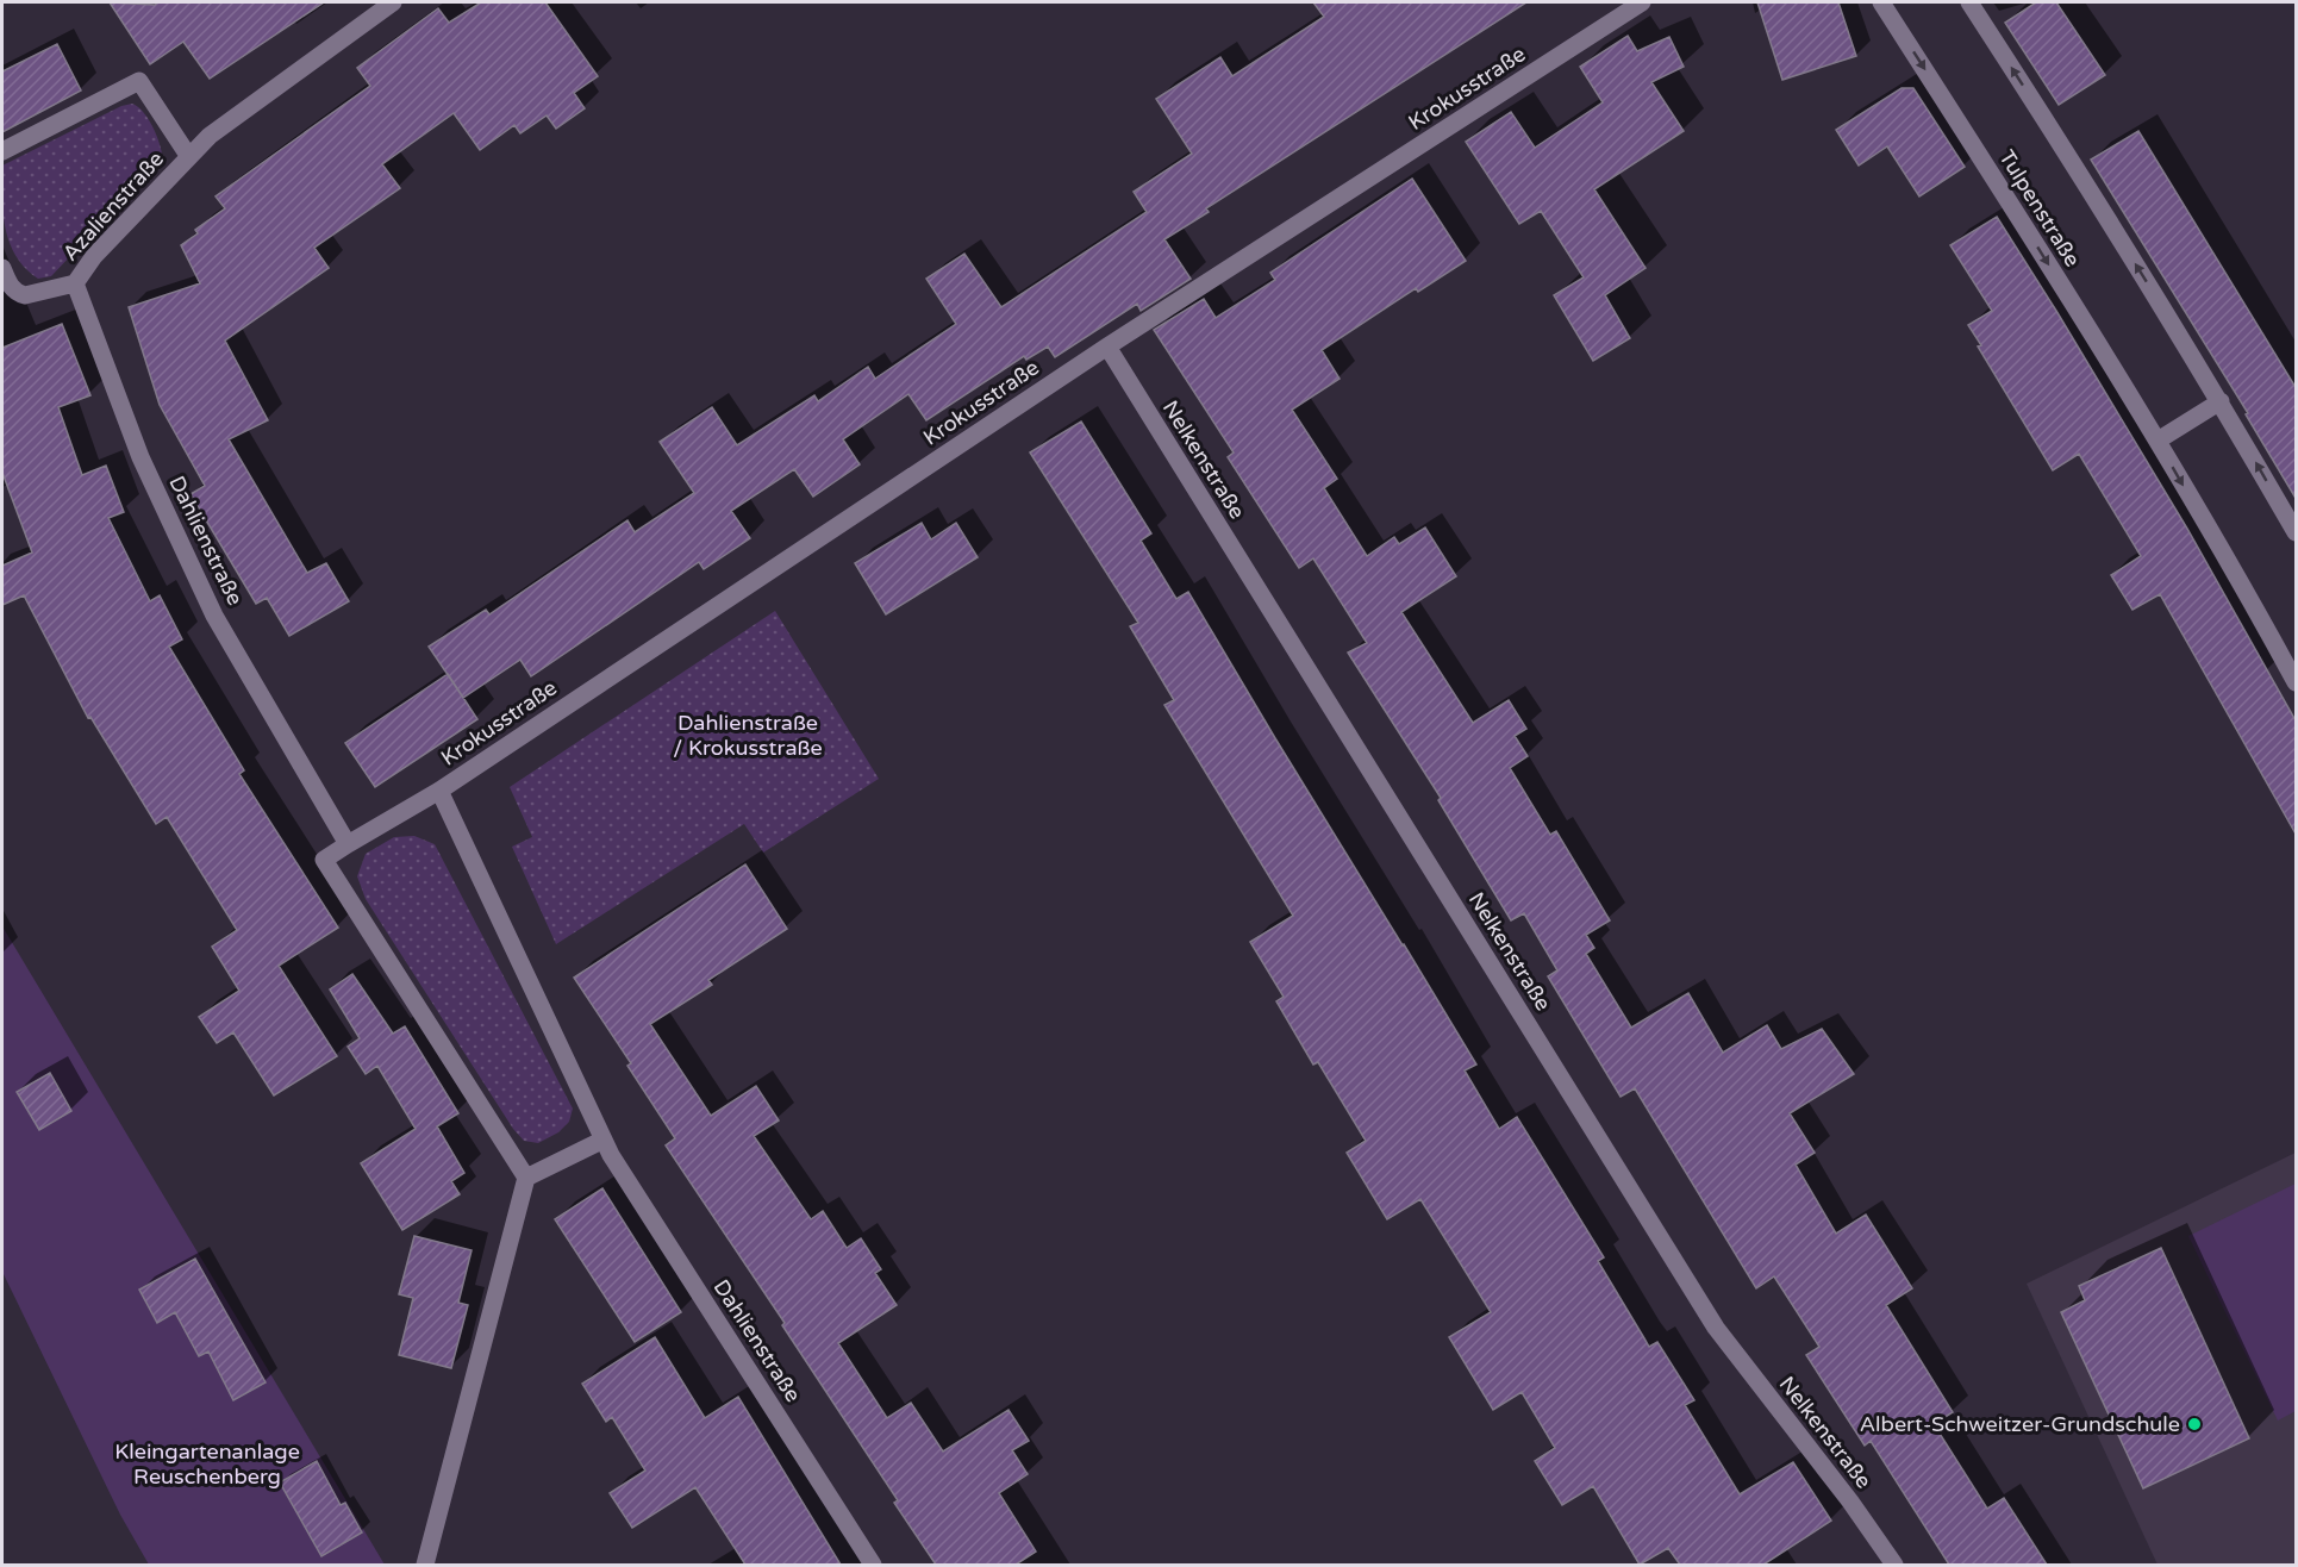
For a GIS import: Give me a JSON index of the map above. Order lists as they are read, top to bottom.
{
  "streets": {
    "street": [
      "Krokusstraße",
      "Azalienstraße",
      "Tulpenstraße",
      "Nelkenstraße",
      "Dahlienstraße"
    ]
  },
  "crossings": [
    ["Krokusstraße", "Nelkenstraße"],
    ["Krokusstraße", "Dahlienstraße"],
    ["Azalienstraße", "Dahlienstraße"]
  ],
  "parks": ["Dahlienstraße / Krokusstraße", "Kleingartenanlage Reuschenberg"],
  "places": ["Albert-Schweitzer-Grundschule"]
}
